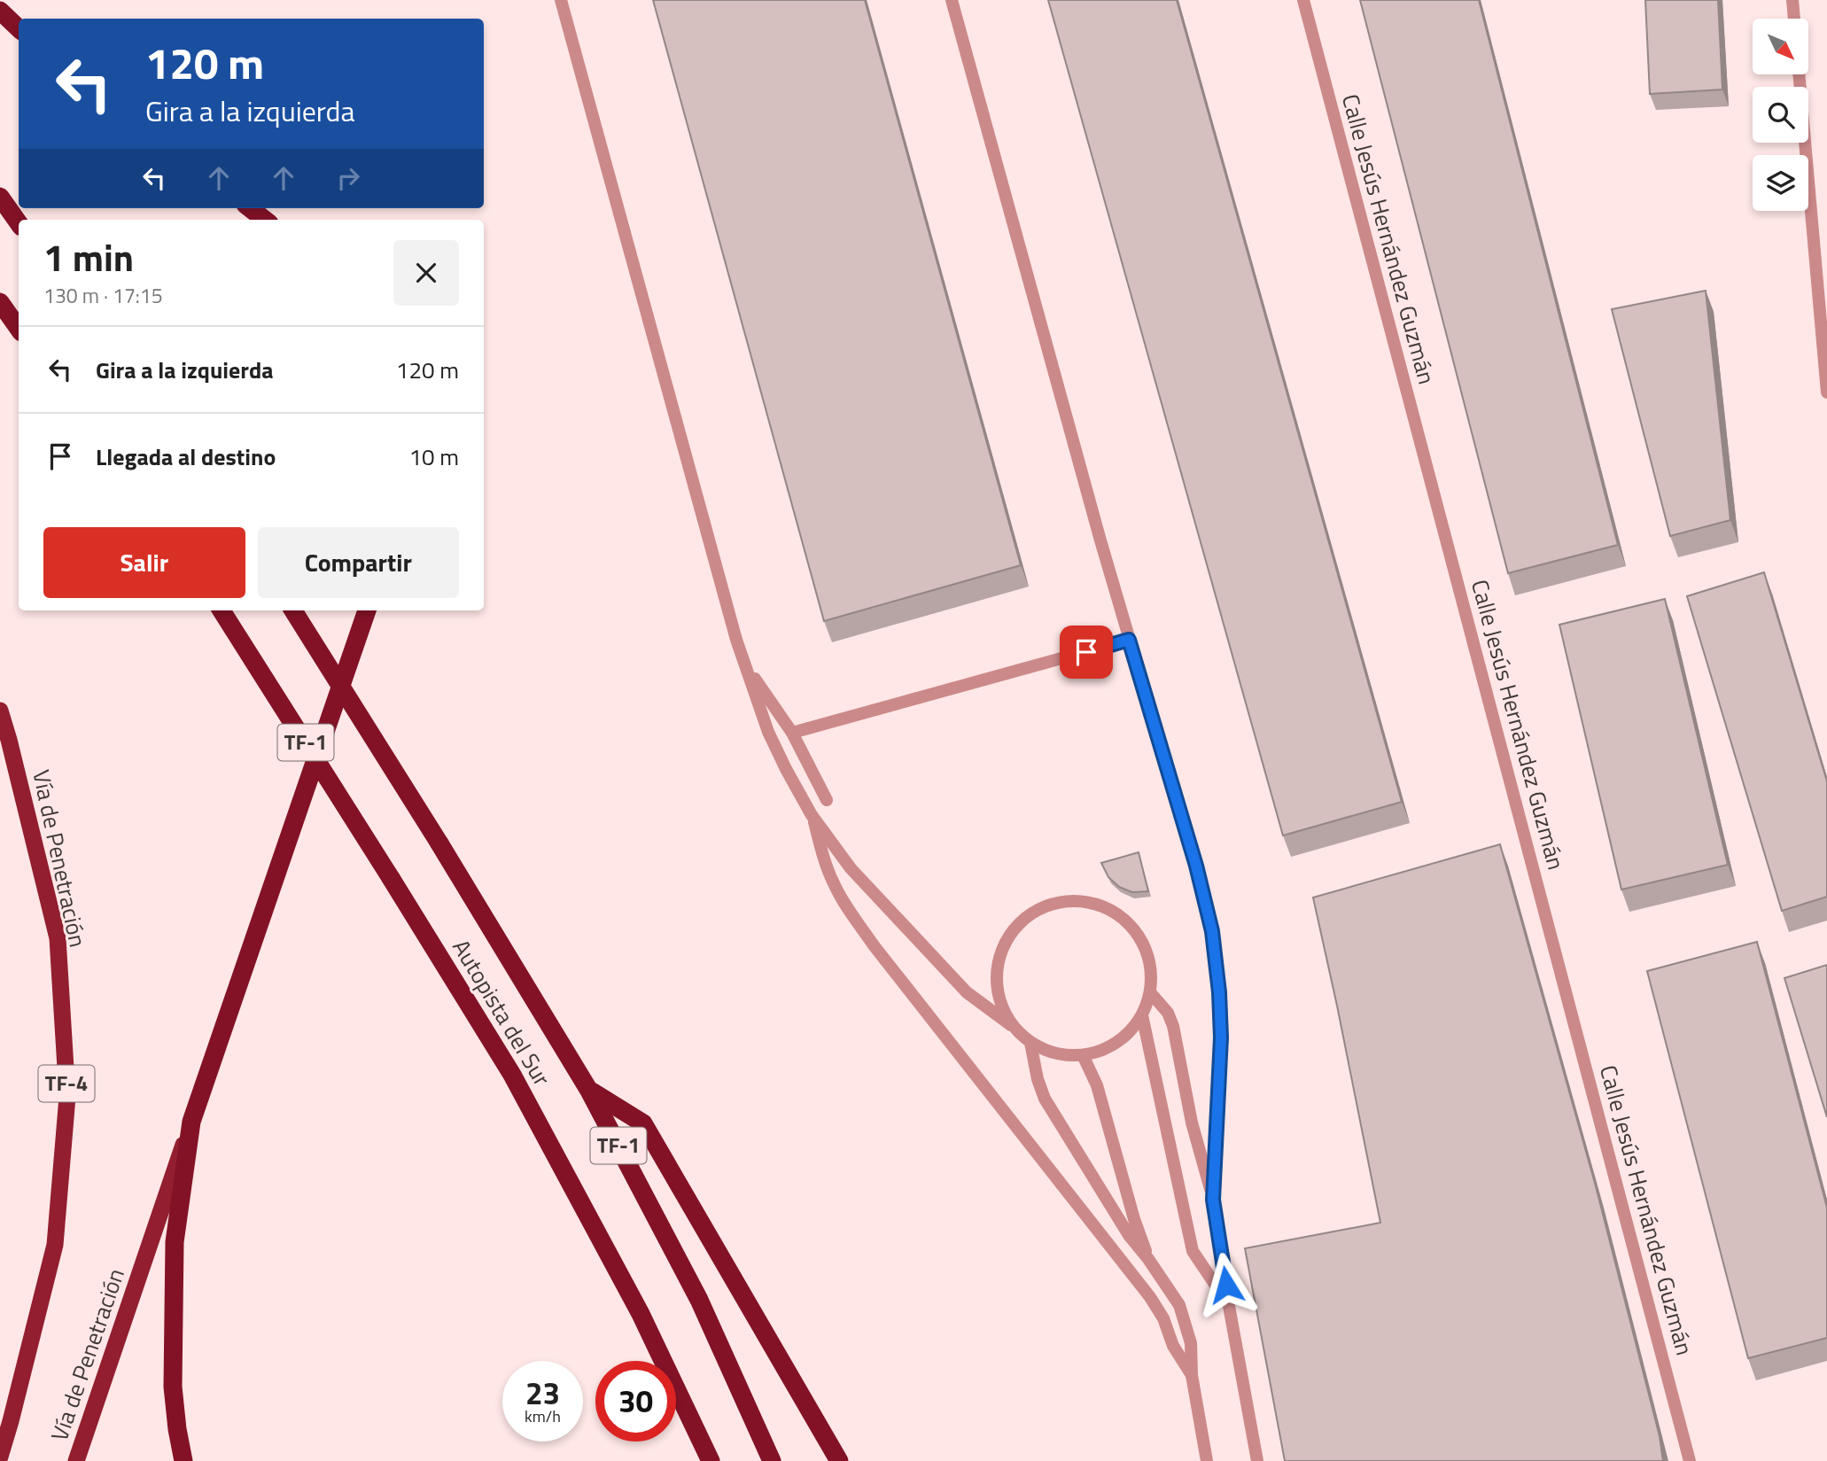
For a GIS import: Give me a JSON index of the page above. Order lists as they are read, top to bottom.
{
  "streets": {
    "highway": [
      "TF-1",
      "Vía de Penetración",
      "Autopista del Sur",
      "TF-4"
    ],
    "street": ["Calle Jesús Hernández Guzmán"]
  },
  "north": "bottom right",
  "page": {
    "turn": ["120 m", "Gira a la izquierda"],
    "heading": ["1 min", "130 m · 17:15"],
    "list": [
      {
        "name": "Gira a la izquierda",
        "value": "120 m"
      },
      {
        "name": "Llegada al destino",
        "value": "10 m"
      }
    ],
    "buttons": ["Salir", "Compartir"],
    "speed": "23 km/h",
    "limit": "30"
  }
}
